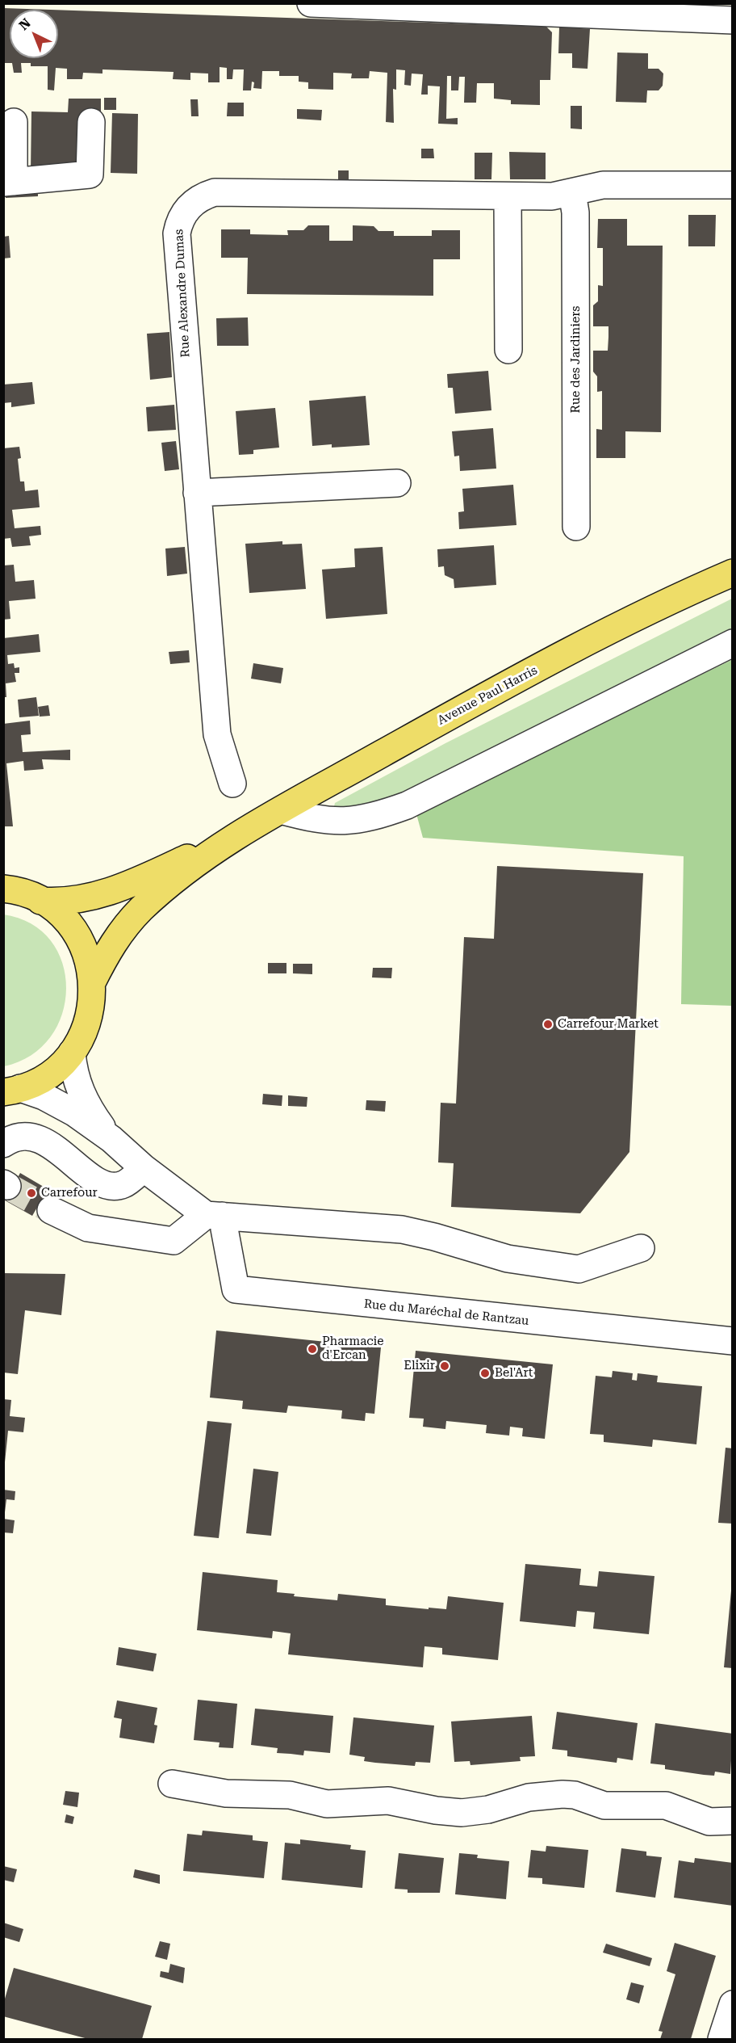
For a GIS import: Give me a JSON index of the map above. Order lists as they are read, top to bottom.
{
  "streets": {
    "main road": ["Avenue Paul Harris"],
    "street": ["Rue Alexandre Dumas", "Rue des Jardiniers", "Rue du Maréchal de Rantzau"]
  },
  "crossings": [
    ["Rue Alexandre Dumas", "Rue des Jardiniers"]
  ],
  "places": [
    "Carrefour Market",
    "Carrefour",
    "Pharmacie d'Ercan",
    "Elixir",
    "Bel'Art"
  ],
  "north": "top left"
}
